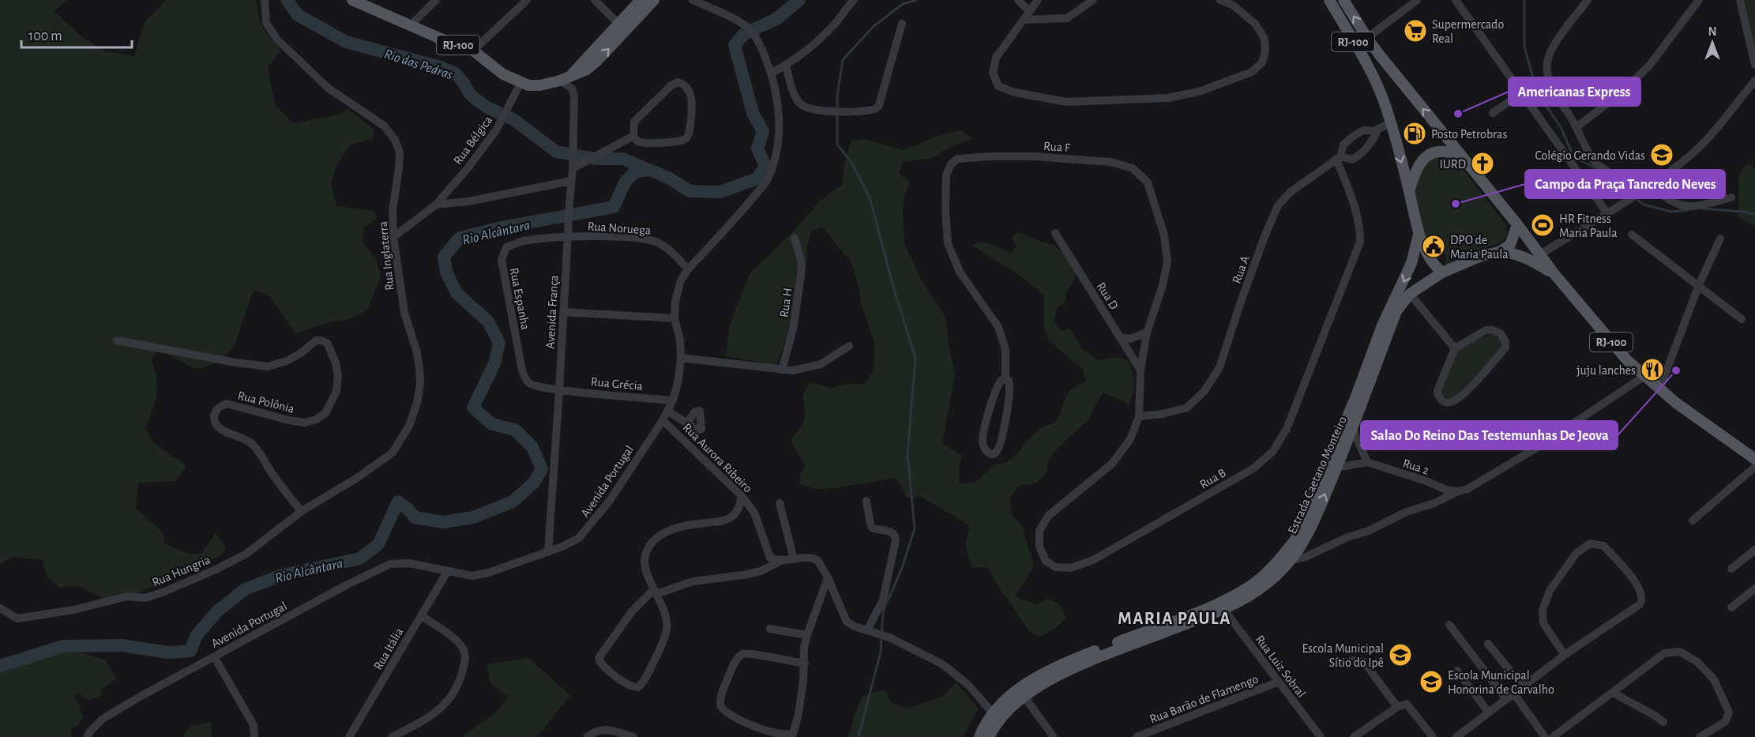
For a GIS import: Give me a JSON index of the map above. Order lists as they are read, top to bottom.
{
  "streets": {
    "main road": ["RJ-100", "Estrada Caetano Monteiro"],
    "street": [
      "Rua Bélgica",
      "Rua F",
      "Rua Noruega",
      "Rua Inglaterra",
      "Rua A",
      "Rua D",
      "Rua Espanha",
      "Rua H",
      "Avenida França",
      "Rua Grécia",
      "Rua Polônia",
      "Rua Aurora Ribeiro",
      "Rua 2",
      "Rua B",
      "Avenida Portugal",
      "Rua Hungria",
      "Rua Itália",
      "Rua Luiz Sobral",
      "Rua Barão de Flamengo"
    ]
  },
  "crossings": [
    ["RJ-100", "Rua Bélgica"],
    ["RJ-100", "Avenida França"],
    ["RJ-100", "Estrada Caetano Monteiro"],
    ["Rua Bélgica", "Rua Inglaterra"],
    ["Rua F", "Rua A"],
    ["Rua F", "Rua D"],
    ["Rua F", "Rua B"],
    ["Rua Noruega", "Rua Espanha"],
    ["Rua Noruega", "Avenida França"],
    ["Rua Noruega", "Avenida Portugal"],
    ["Rua Inglaterra", "Rua Polônia"],
    ["Rua Inglaterra", "Rua Hungria"],
    ["Rua A", "Rua B"],
    ["Rua Espanha", "Avenida França"],
    ["Rua Espanha", "Rua Grécia"],
    ["Avenida França", "Rua Grécia"],
    ["Avenida França", "Avenida Portugal"],
    ["Rua Grécia", "Avenida Portugal"],
    ["Rua Polônia", "Rua Hungria"],
    ["Rua Aurora Ribeiro", "Avenida Portugal"],
    ["Rua 2", "Estrada Caetano Monteiro"],
    ["Estrada Caetano Monteiro", "Rua Luiz Sobral"],
    ["Avenida Portugal", "Rua Itália"],
    ["Rua Luiz Sobral", "Rua Barão de Flamengo"]
  ],
  "districts": ["MARIA PAULA"],
  "water": ["Rio das Pedras", "Rio Alcântara"],
  "places": {
    "supermarket": ["Supermercado Real"],
    "other": ["Americanas Express", "Campo da Praça Tancredo Neves", "Salao Do Reino Das Testemunhas De Jeova"],
    "fuel station": ["Posto Petrobras"],
    "school or university": ["Colégio Gerando Vidas", "Escola Municipal Sítio do Ipê", "Escola Municipal Honorina de Carvalho"],
    "church": ["IURD"],
    "sports": ["HR Fitness Maria Paula"],
    "public building": ["DPO de Maria Paula"],
    "restaurant": ["juju lanches"]
  },
  "scale_bar": "100 m",
  "north": "top"
}
